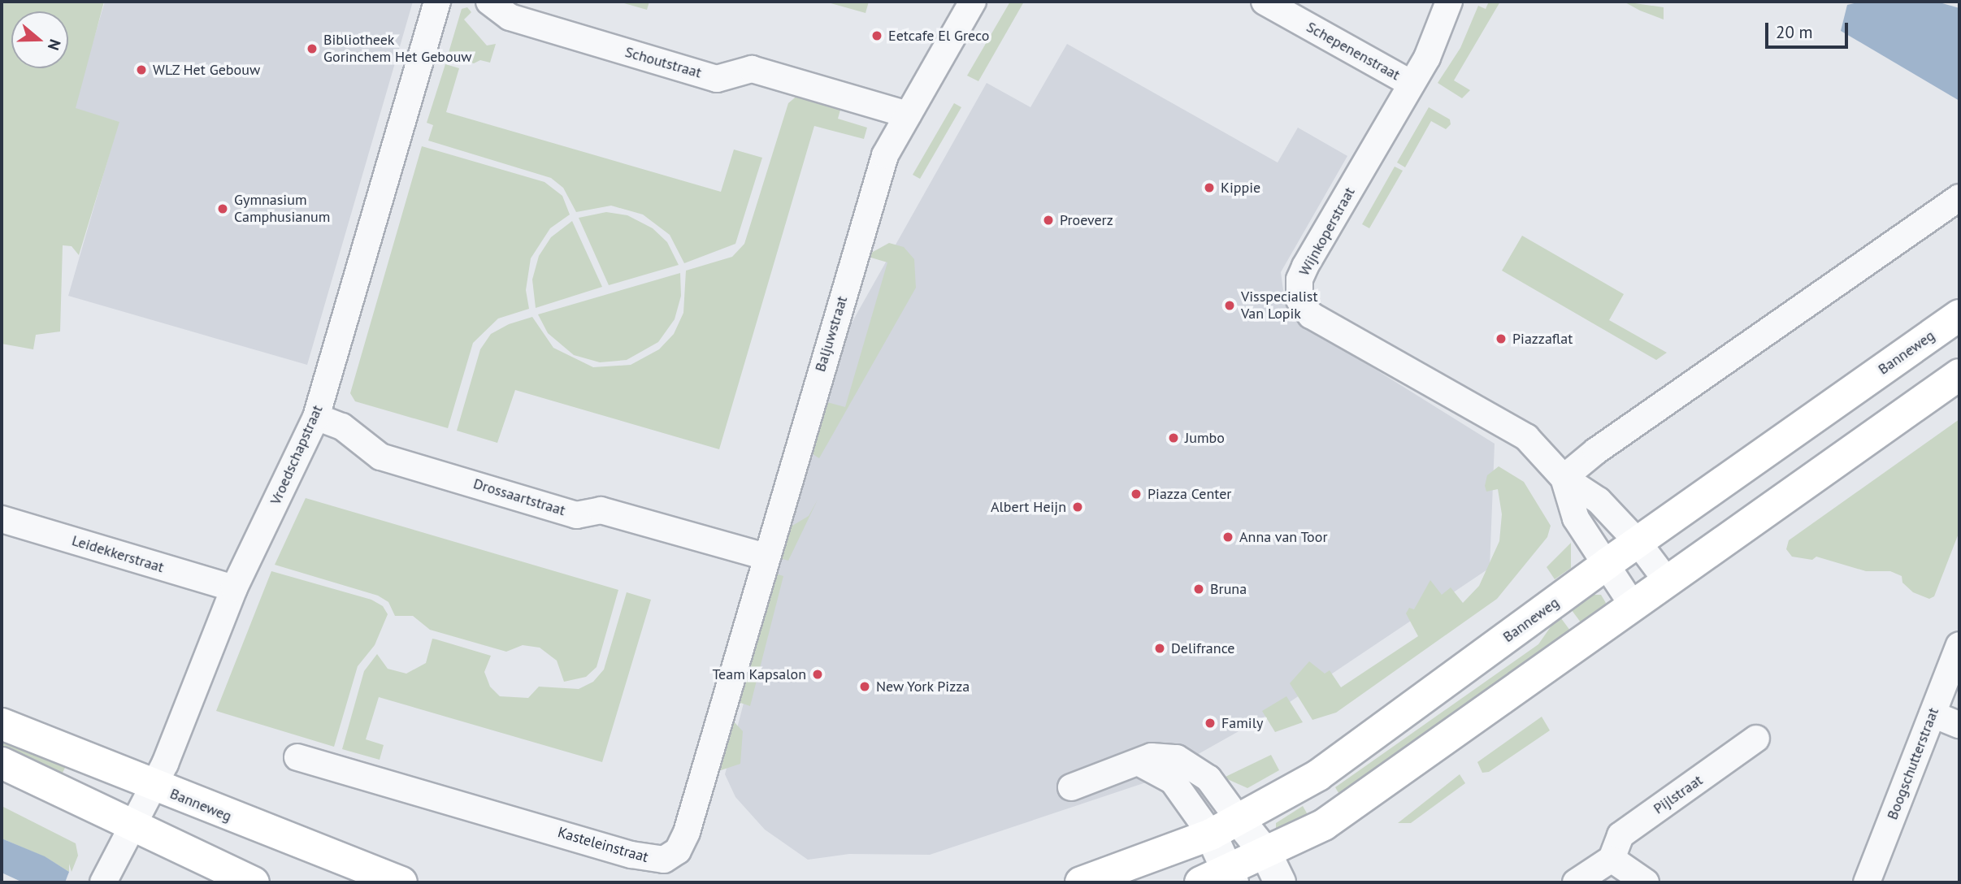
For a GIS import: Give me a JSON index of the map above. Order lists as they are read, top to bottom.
{
  "streets": {
    "main road": ["Banneweg"],
    "street": [
      "Schepenenstraat",
      "Schoutstraat",
      "Wijnkoperstraat",
      "Baljuwstraat",
      "Vroedschapstraat",
      "Drossaartstraat",
      "Leidekkerstraat",
      "Boogschutterstraat",
      "Pijlstraat",
      "Kasteleinstraat"
    ]
  },
  "crossings": [
    ["Schepenenstraat", "Wijnkoperstraat"],
    ["Schoutstraat", "Baljuwstraat"],
    ["Wijnkoperstraat", "Banneweg"],
    ["Baljuwstraat", "Drossaartstraat"],
    ["Baljuwstraat", "Kasteleinstraat"],
    ["Banneweg", "Vroedschapstraat"],
    ["Vroedschapstraat", "Drossaartstraat"],
    ["Vroedschapstraat", "Leidekkerstraat"],
    ["Drossaartstraat", "Kasteleinstraat"]
  ],
  "places": [
    "Eetcafe El Greco",
    "Bibliotheek Gorinchem Het Gebouw",
    "WLZ Het Gebouw",
    "Kippie",
    "Gymnasium Camphusianum",
    "Proeverz",
    "Visspecialist Van Lopik",
    "Piazzaflat",
    "Jumbo",
    "Piazza Center",
    "Albert Heijn",
    "Anna van Toor",
    "Bruna",
    "Delifrance",
    "Team Kapsalon",
    "New York Pizza",
    "Family"
  ],
  "scale_bar": "20 m",
  "north": "right"
}
